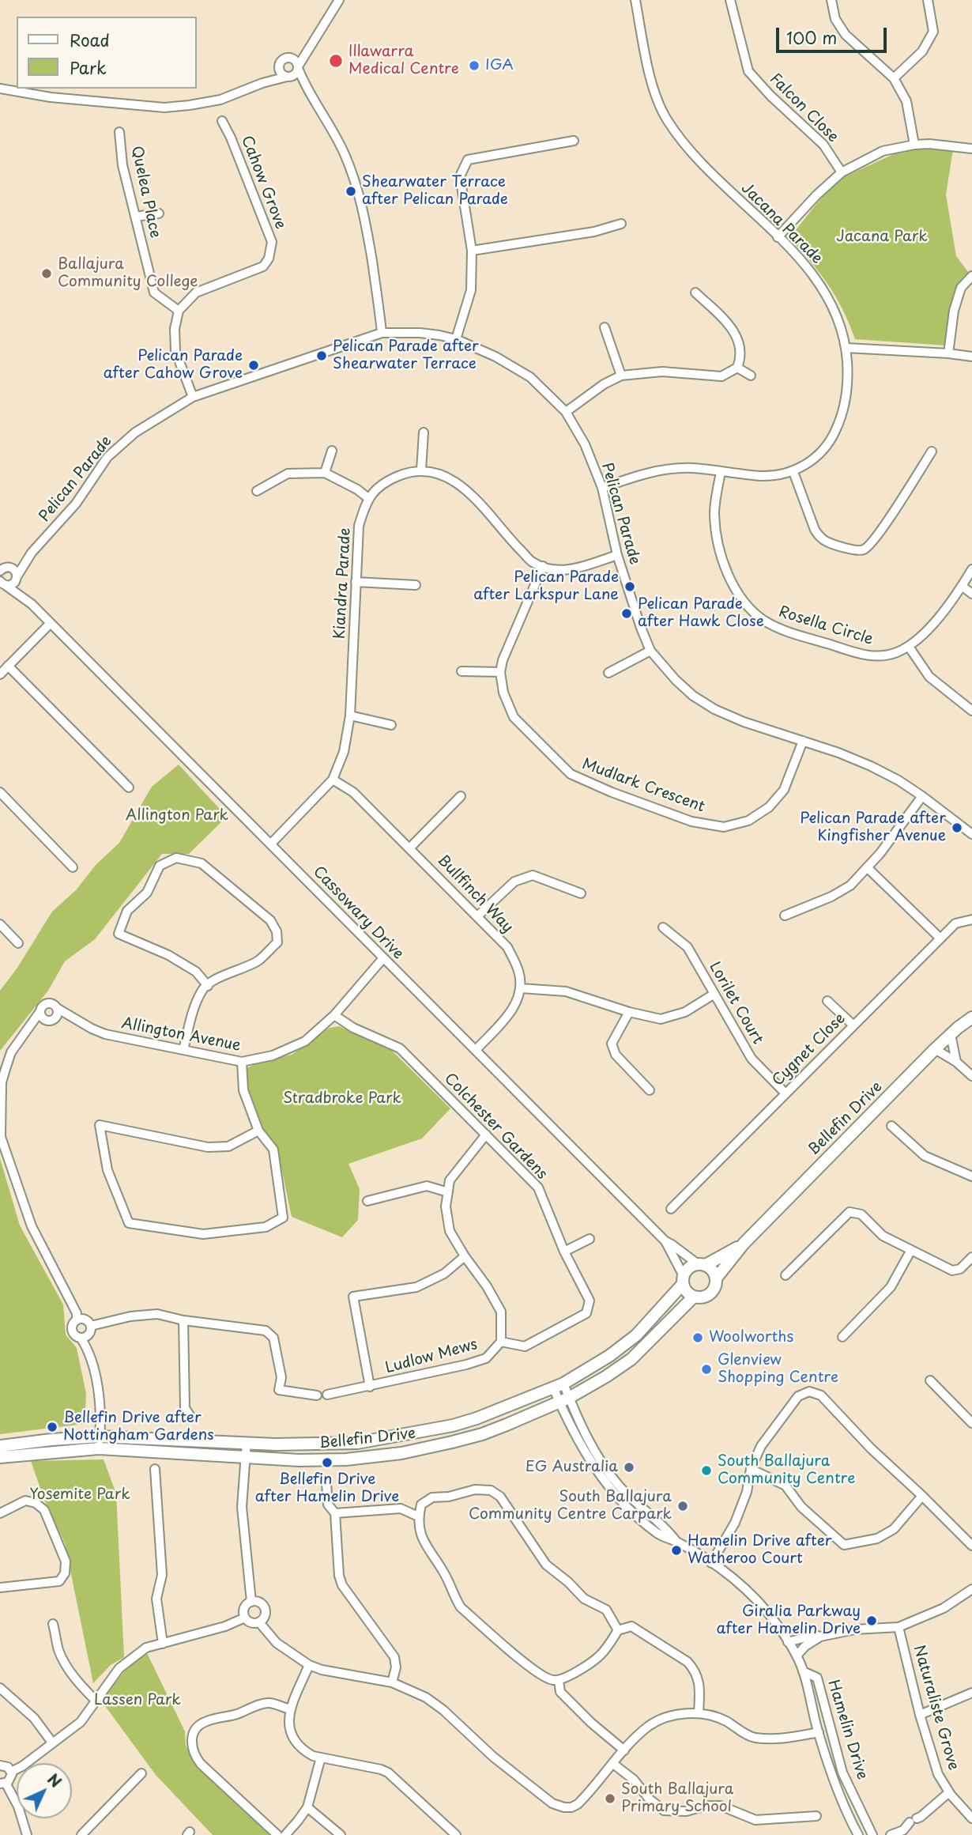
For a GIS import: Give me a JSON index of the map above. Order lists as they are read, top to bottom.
{
  "streets": {
    "main road": ["Bellefin Drive"],
    "street": [
      "Falcon Close",
      "Cahow Grove",
      "Quelea Place",
      "Jacana Parade",
      "Pelican Parade",
      "Kiandra Parade",
      "Rosella Circle",
      "Mudlark Crescent",
      "Bullfinch Way",
      "Cassowary Drive",
      "Lorilet Court",
      "Allington Avenue",
      "Cygnet Close",
      "Colchester Gardens",
      "Ludlow Mews",
      "Naturaliste Grove",
      "Hamelin Drive"
    ]
  },
  "crossings": [
    ["Cahow Grove", "Quelea Place"],
    ["Jacana Parade", "Pelican Parade"],
    ["Jacana Parade", "Rosella Circle"],
    ["Pelican Parade", "Mudlark Crescent"],
    ["Pelican Parade", "Cassowary Drive"],
    ["Kiandra Parade", "Bullfinch Way"],
    ["Kiandra Parade", "Cassowary Drive"],
    ["Cassowary Drive", "Allington Avenue"],
    ["Cassowary Drive", "Bellefin Drive"],
    ["Lorilet Court", "Cygnet Close"],
    ["Allington Avenue", "Colchester Gardens"],
    ["Bellefin Drive", "Hamelin Drive"],
    ["Colchester Gardens", "Ludlow Mews"]
  ],
  "parks": [
    "Jacana Park",
    "Allington Park",
    "Stradbroke Park",
    "Yosemite Park",
    "Lassen Park"
  ],
  "places": [
    "Illawarra Medical Centre",
    "IGA",
    "Shearwater Terrace after Pelican Parade",
    "Ballajura Community College",
    "Pelican Parade after Shearwater Terrace",
    "Pelican Parade after Cahow Grove",
    "Pelican Parade after Larkspur Lane",
    "Pelican Parade after Hawk Close",
    "Pelican Parade after Kingfisher Avenue",
    "Woolworths",
    "Glenview Shopping Centre",
    "Bellefin Drive after Nottingham Gardens",
    "Bellefin Drive after Hamelin Drive",
    "EG Australia",
    "South Ballajura Community Centre",
    "South Ballajura Community Centre Carpark",
    "Hamelin Drive after Watheroo Court",
    "Giralia Parkway after Hamelin Drive",
    "South Ballajura Primary School"
  ],
  "legend": ["Road", "Park"],
  "scale_bar": "100 m",
  "north": "top right"
}
